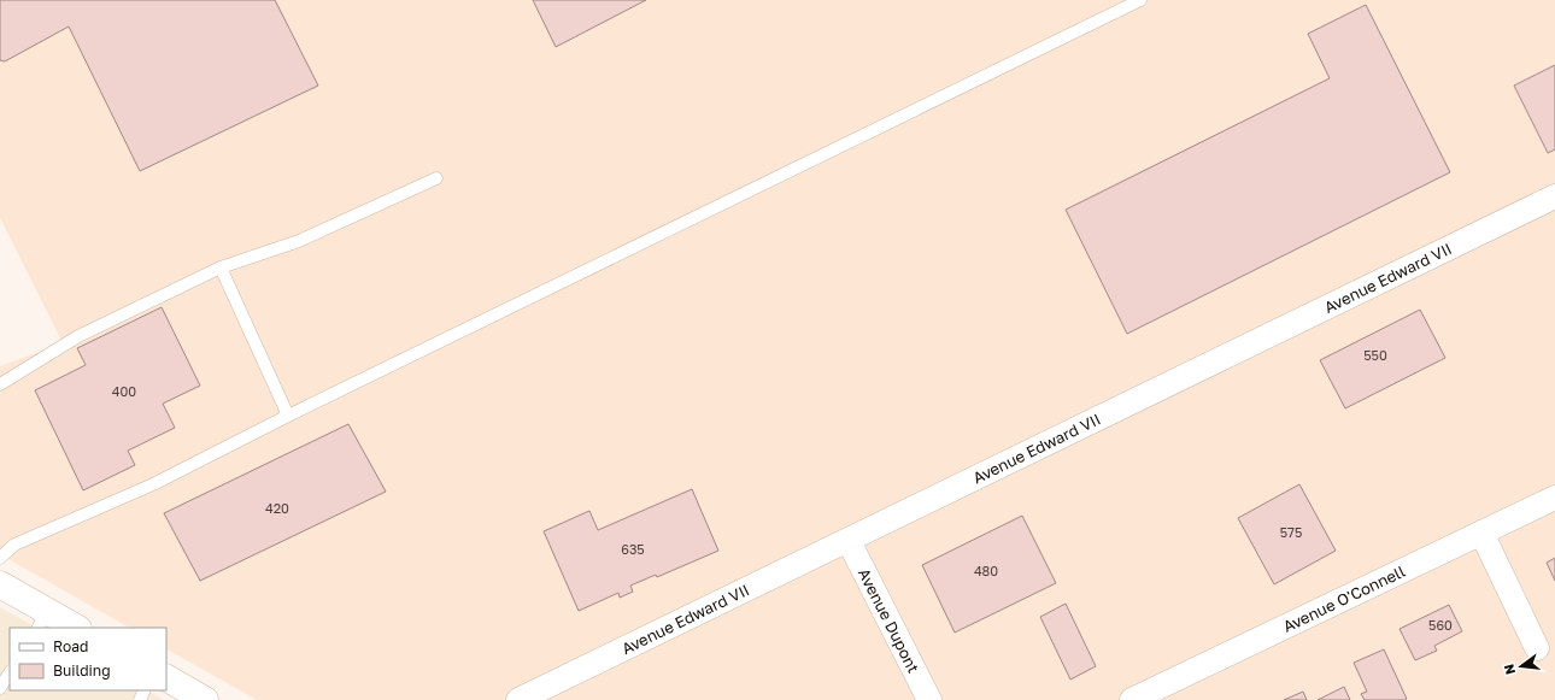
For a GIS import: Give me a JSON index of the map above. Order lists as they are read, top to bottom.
{
  "streets": {
    "street": ["Avenue Edward VII", "Avenue O'Connell", "Avenue Dupont"]
  },
  "crossings": [
    ["Avenue Edward VII", "Avenue Dupont"]
  ],
  "house_numbers": [
    "550",
    "400",
    "420",
    "575",
    "635",
    "480",
    "560"
  ],
  "legend": ["Road", "Building"],
  "north": "left"
}
